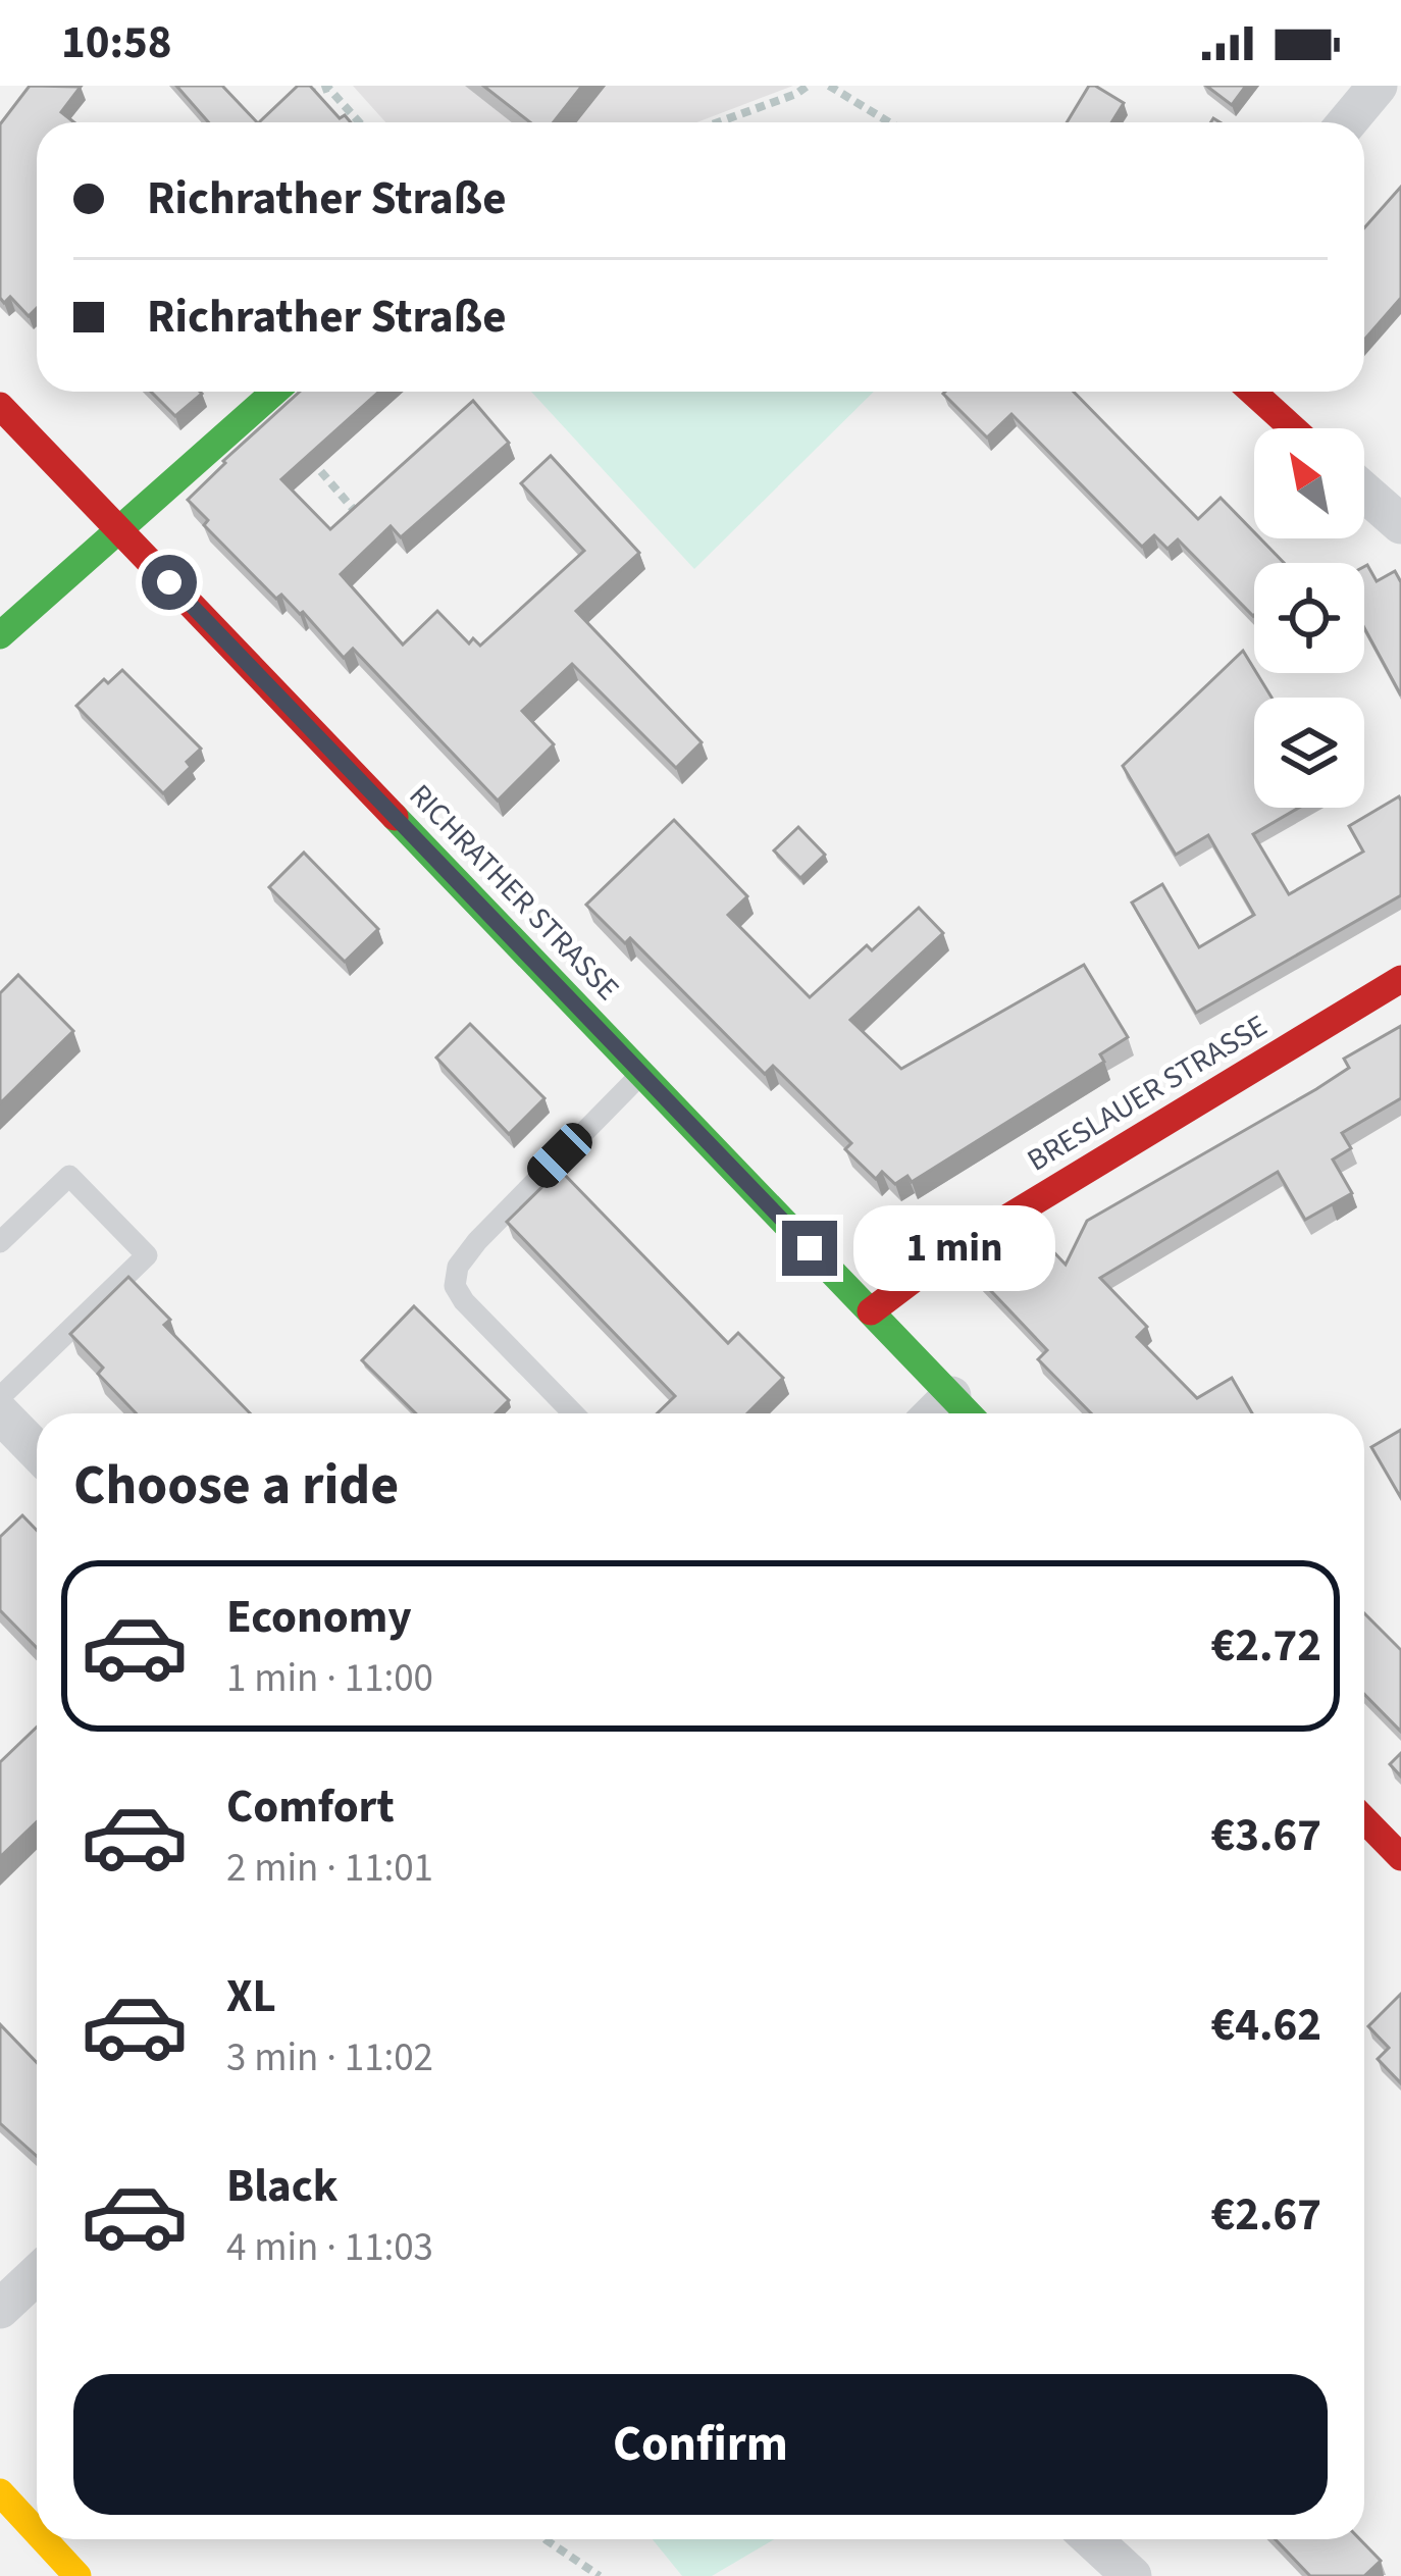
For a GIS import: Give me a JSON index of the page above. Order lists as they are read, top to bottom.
{
  "streets": {
    "street": ["RICHRATHER STRASSE", "BRESLAUER STRASSE"]
  },
  "crossings": [
    ["RICHRATHER STRASSE", "BRESLAUER STRASSE"]
  ],
  "north": "top left",
  "page": {
    "status": "10:58",
    "banner": ["Richrather Straße", "Richrather Straße"],
    "bubble": "1 min",
    "heading": "Choose a ride",
    "list": [
      {
        "name": "Economy",
        "note": "1 min · 11:00",
        "value": "€2.72"
      },
      {
        "name": "Comfort",
        "note": "2 min · 11:01",
        "value": "€3.67"
      },
      {
        "name": "XL",
        "note": "3 min · 11:02",
        "value": "€4.62"
      },
      {
        "name": "Black",
        "note": "4 min · 11:03",
        "value": "€2.67"
      }
    ],
    "buttons": "Confirm"
  }
}
